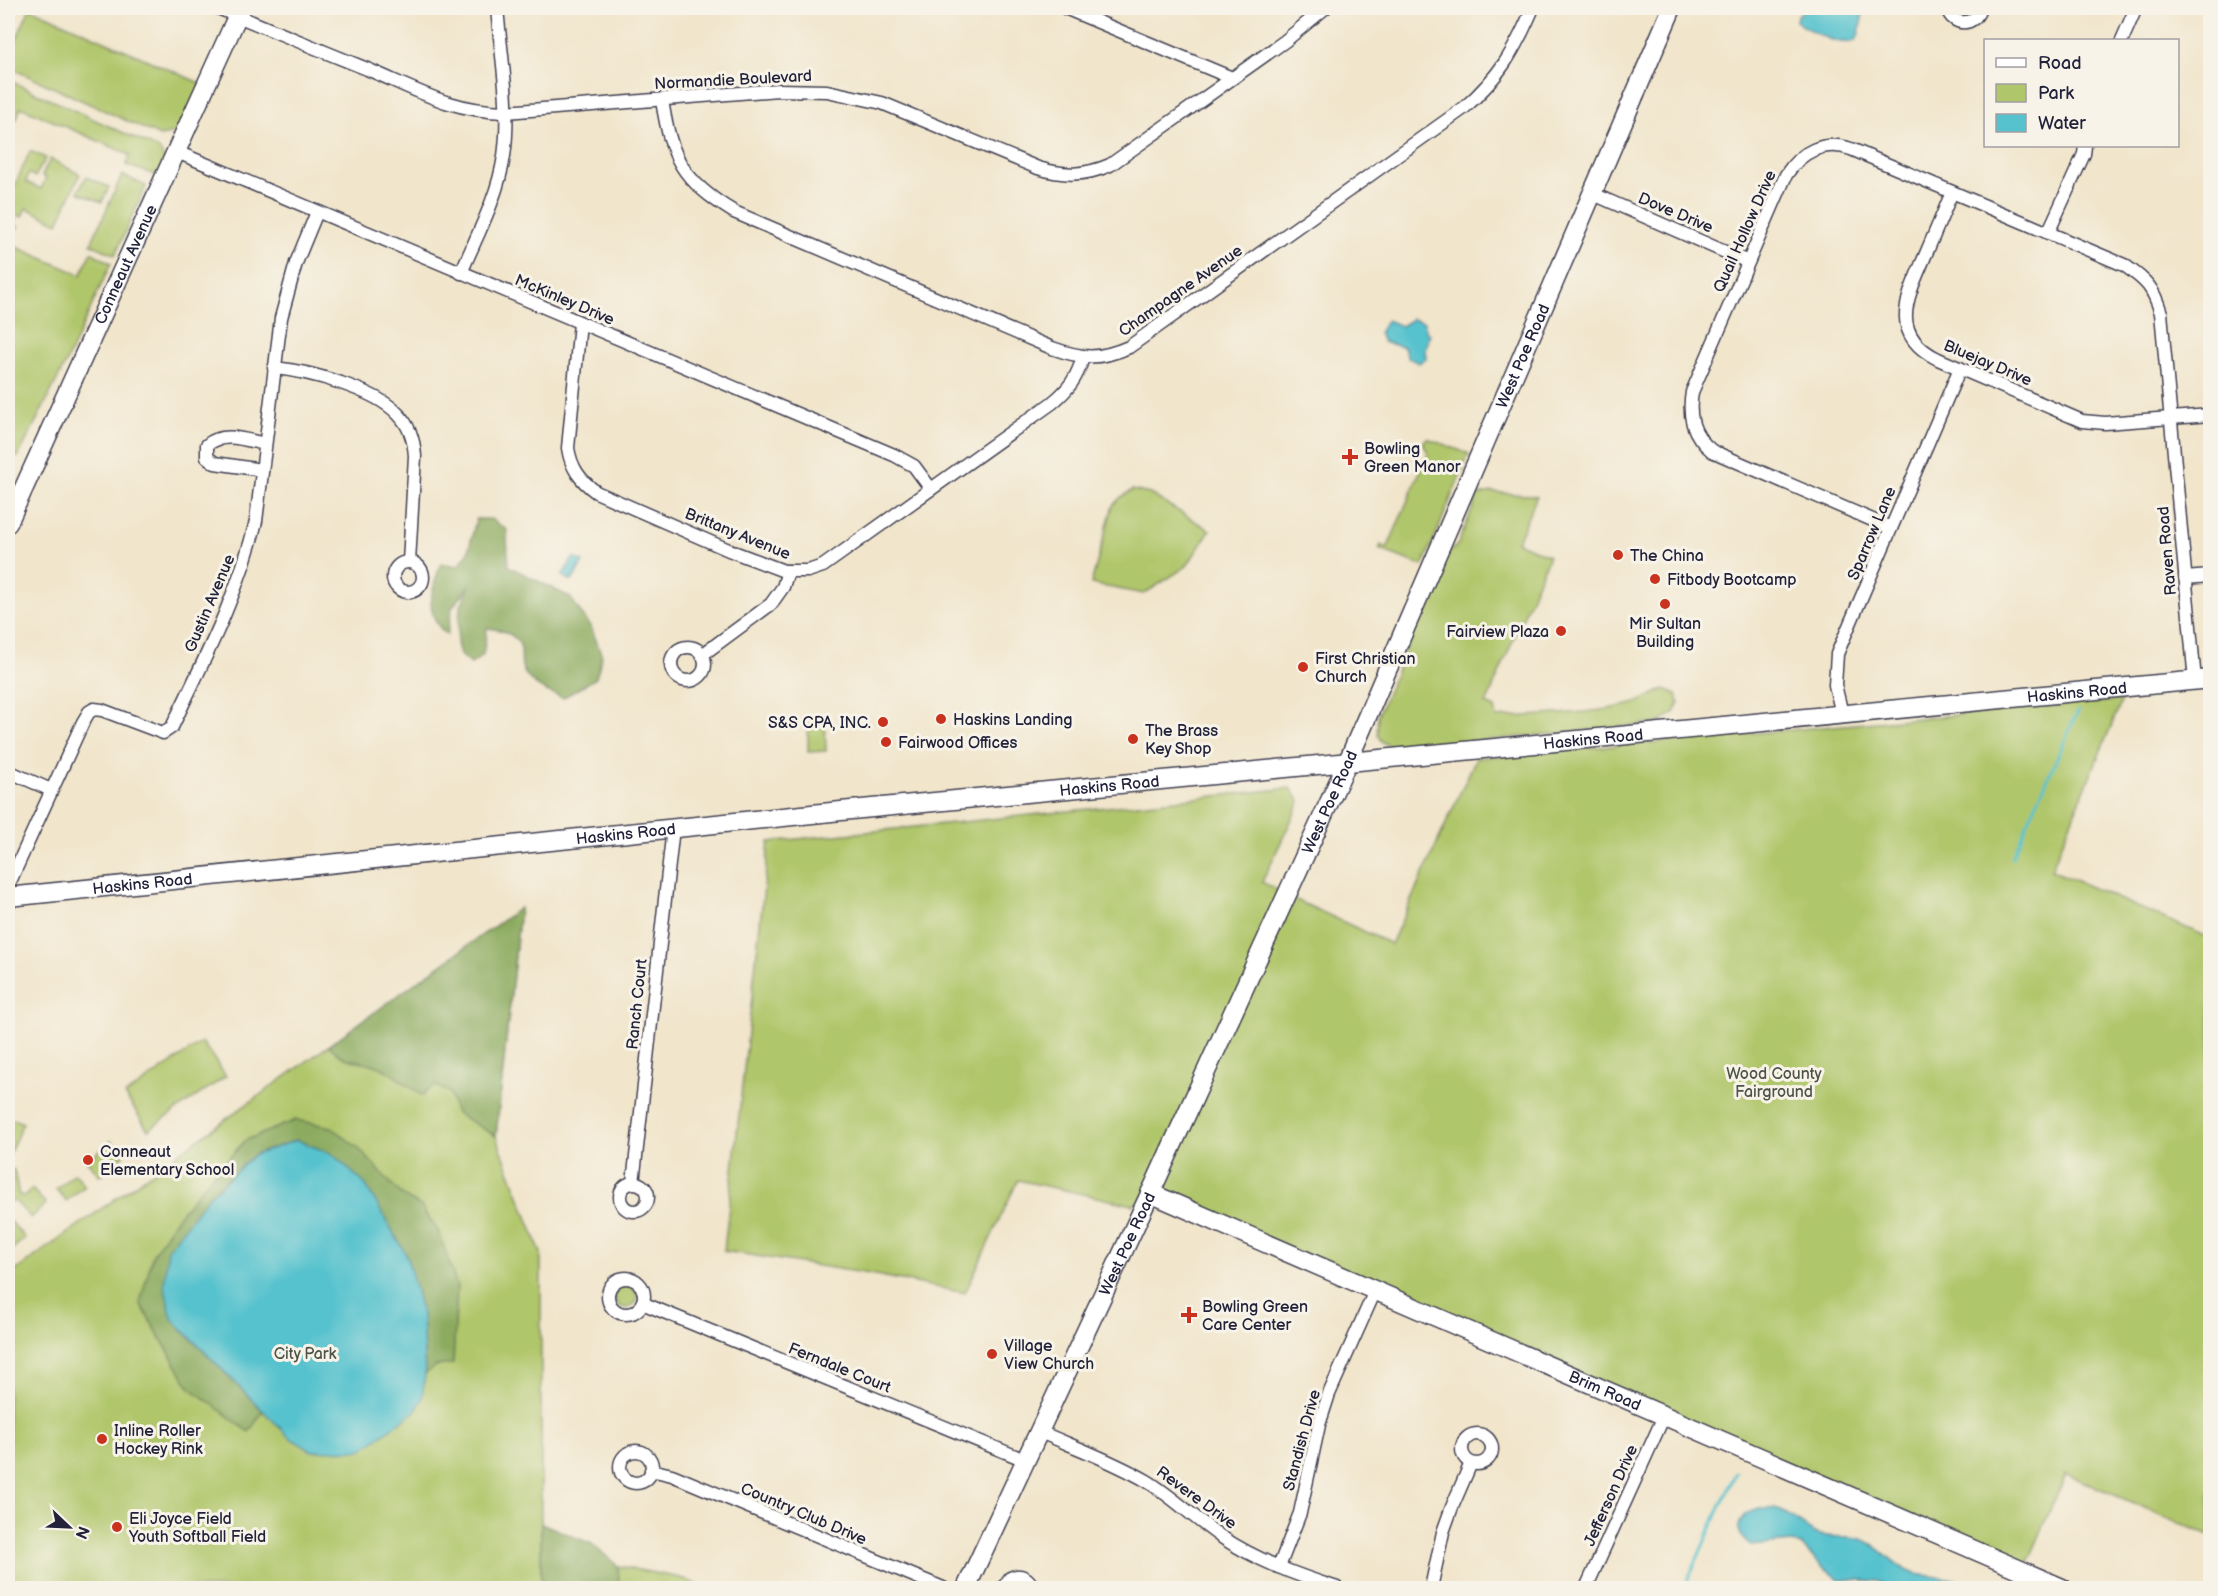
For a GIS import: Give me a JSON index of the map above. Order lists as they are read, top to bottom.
{
  "streets": {
    "main road": [
      "Conneaut Avenue",
      "West Poe Road",
      "Haskins Road",
      "Brim Road"
    ],
    "street": [
      "Normandie Boulevard",
      "Dove Drive",
      "Quail Hollow Drive",
      "Champagne Avenue",
      "McKinley Drive",
      "Bluejay Drive",
      "Brittany Avenue",
      "Sparrow Lane",
      "Raven Road",
      "Gustin Avenue",
      "Ranch Court",
      "Ferndale Court",
      "Standish Drive",
      "Jefferson Drive",
      "Revere Drive",
      "Country Club Drive"
    ]
  },
  "crossings": [
    ["Normandie Boulevard", "Conneaut Avenue"],
    ["Normandie Boulevard", "Champagne Avenue"],
    ["Dove Drive", "Quail Hollow Drive"],
    ["Dove Drive", "West Poe Road"],
    ["Quail Hollow Drive", "Bluejay Drive"],
    ["Quail Hollow Drive", "Sparrow Lane"],
    ["Quail Hollow Drive", "Raven Road"],
    ["Conneaut Avenue", "McKinley Drive"],
    ["Champagne Avenue", "Brittany Avenue"],
    ["McKinley Drive", "Brittany Avenue"],
    ["McKinley Drive", "Gustin Avenue"],
    ["West Poe Road", "Haskins Road"],
    ["West Poe Road", "Ferndale Court"],
    ["West Poe Road", "Brim Road"],
    ["West Poe Road", "Revere Drive"],
    ["Bluejay Drive", "Sparrow Lane"],
    ["Bluejay Drive", "Raven Road"],
    ["Sparrow Lane", "Haskins Road"],
    ["Raven Road", "Haskins Road"],
    ["Haskins Road", "Ranch Court"],
    ["Brim Road", "Standish Drive"],
    ["Brim Road", "Jefferson Drive"],
    ["Standish Drive", "Revere Drive"]
  ],
  "parks": ["Wood County Fairground", "City Park"],
  "places": {
    "health": ["Bowling Green Manor", "Bowling Green Care Center"],
    "other": [
      "The China",
      "Fitbody Bootcamp",
      "Mir Sultan Building",
      "Fairview Plaza",
      "First Christian Church",
      "Haskins Landing",
      "S&S CPA, INC.",
      "The Brass Key Shop",
      "Fairwood Offices",
      "Conneaut Elementary School",
      "Village View Church",
      "Inline Roller Hockey Rink",
      "Eli Joyce Field Youth Softball Field"
    ]
  },
  "legend": ["Road", "Park", "Water"],
  "north": "bottom right"
}
